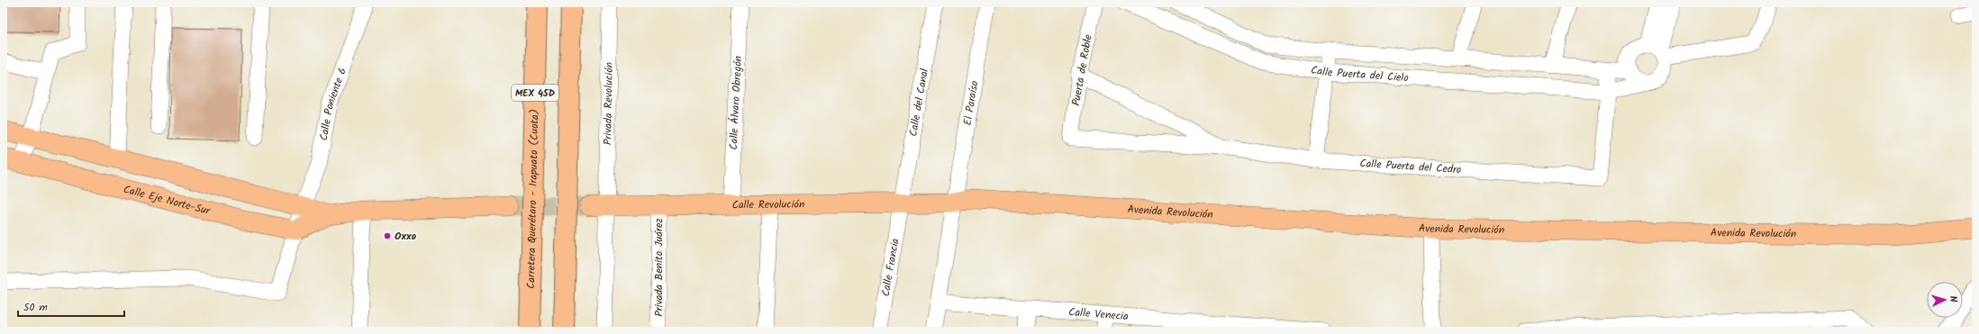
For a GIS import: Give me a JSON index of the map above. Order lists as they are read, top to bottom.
{
  "streets": {
    "highway": ["MEX 45D", "Carretera Querétaro - Irapuato (Cuota)"],
    "main road": ["Calle Eje Norte-Sur", "Calle Revolución", "Avenida Revolución"],
    "street": [
      "Puerta de Roble",
      "Calle Puerta del Cielo",
      "Calle del Canal",
      "El Paraíso",
      "Privada Revolución",
      "Calle Álvaro Obregón",
      "Calle Poniente 6",
      "Calle Puerta del Cedro",
      "Privada Benito Juárez",
      "Calle Francia",
      "Calle Venecia"
    ]
  },
  "crossings": [
    ["Puerta de Roble", "Calle Puerta del Cedro"],
    ["Calle Puerta del Cielo", "Calle Puerta del Cedro"],
    ["Calle del Canal", "Calle Revolución"],
    ["Calle del Canal", "Calle Francia"],
    ["El Paraíso", "Calle Revolución"],
    ["El Paraíso", "Avenida Revolución"],
    ["Privada Revolución", "Calle Revolución"],
    ["Calle Álvaro Obregón", "Calle Revolución"],
    ["Calle Poniente 6", "Calle Eje Norte-Sur"],
    ["Calle Revolución", "Avenida Revolución"],
    ["Calle Revolución", "Privada Benito Juárez"],
    ["Calle Revolución", "Calle Francia"]
  ],
  "places": ["Oxxo"],
  "scale_bar": "50 m",
  "north": "right"
}
